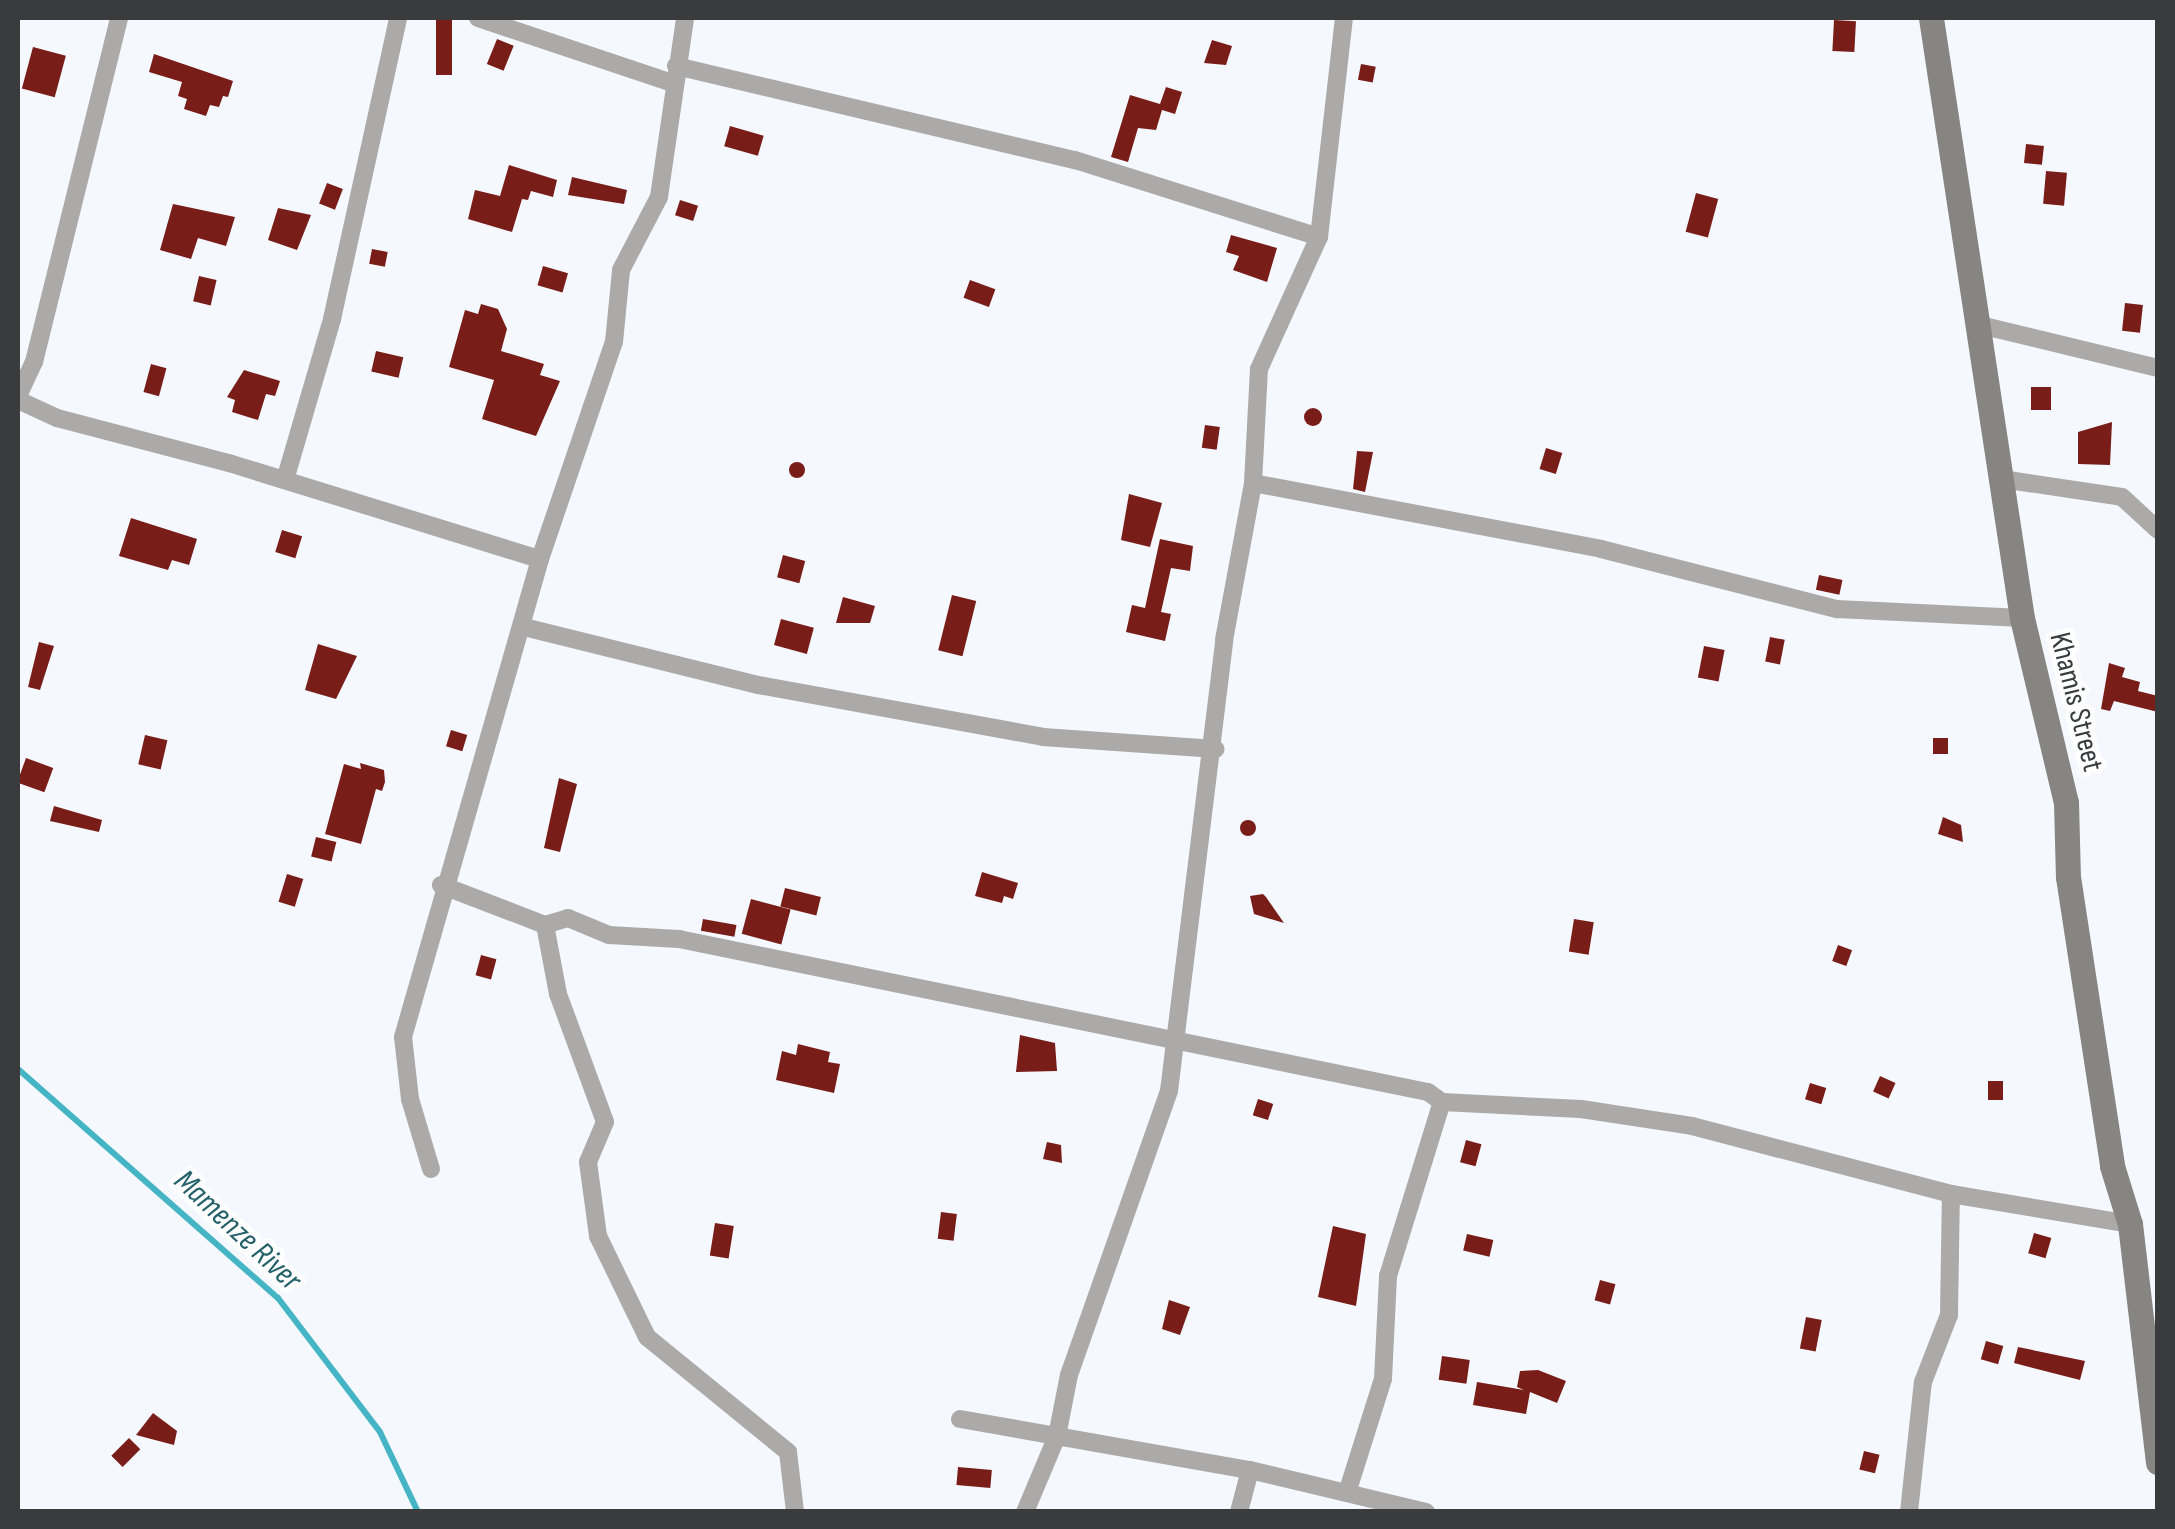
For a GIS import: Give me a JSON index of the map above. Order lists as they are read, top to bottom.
{
  "streets": {
    "street": ["Khamis Street"]
  },
  "water": ["Mamenze River"]
}
